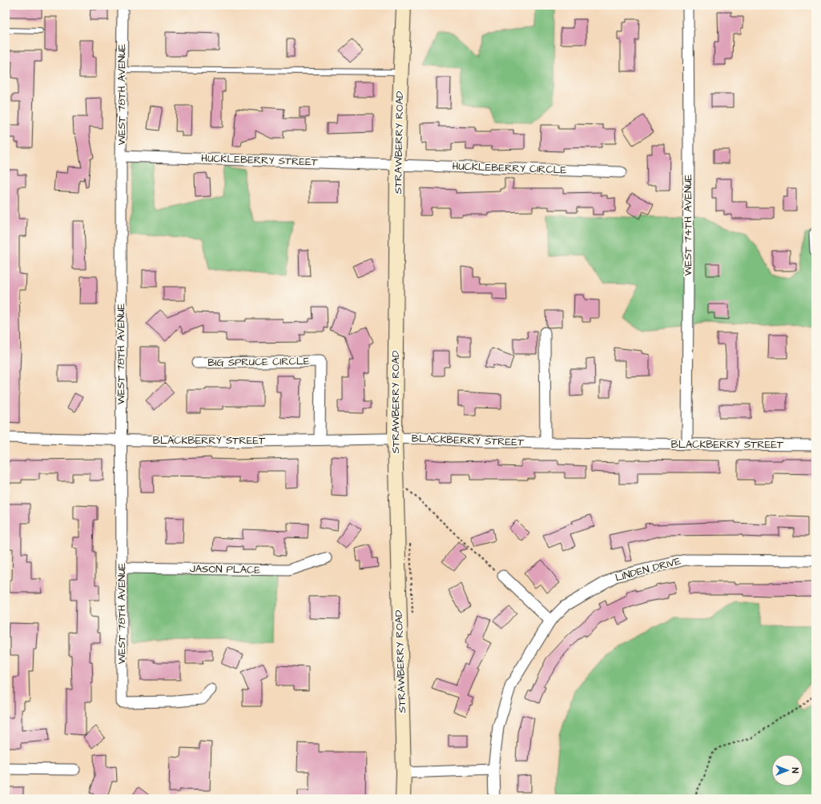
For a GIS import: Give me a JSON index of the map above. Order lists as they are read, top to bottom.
{
  "streets": {
    "street": [
      "WEST 78TH AVENUE",
      "STRAWBERRY ROAD",
      "HUCKLEBERRY STREET",
      "HUCKLEBERRY CIRCLE",
      "WEST 74TH AVENUE",
      "BIG SPRUCE CIRCLE",
      "BLACKBERRY STREET",
      "JASON PLACE",
      "LINDEN DRIVE"
    ]
  },
  "crossings": [
    ["WEST 78TH AVENUE", "HUCKLEBERRY STREET"],
    ["WEST 78TH AVENUE", "BLACKBERRY STREET"],
    ["WEST 78TH AVENUE", "JASON PLACE"],
    ["STRAWBERRY ROAD", "HUCKLEBERRY STREET"],
    ["STRAWBERRY ROAD", "HUCKLEBERRY CIRCLE"],
    ["STRAWBERRY ROAD", "BLACKBERRY STREET"],
    ["HUCKLEBERRY STREET", "HUCKLEBERRY CIRCLE"],
    ["WEST 74TH AVENUE", "BLACKBERRY STREET"],
    ["BIG SPRUCE CIRCLE", "BLACKBERRY STREET"]
  ],
  "north": "right"
}
